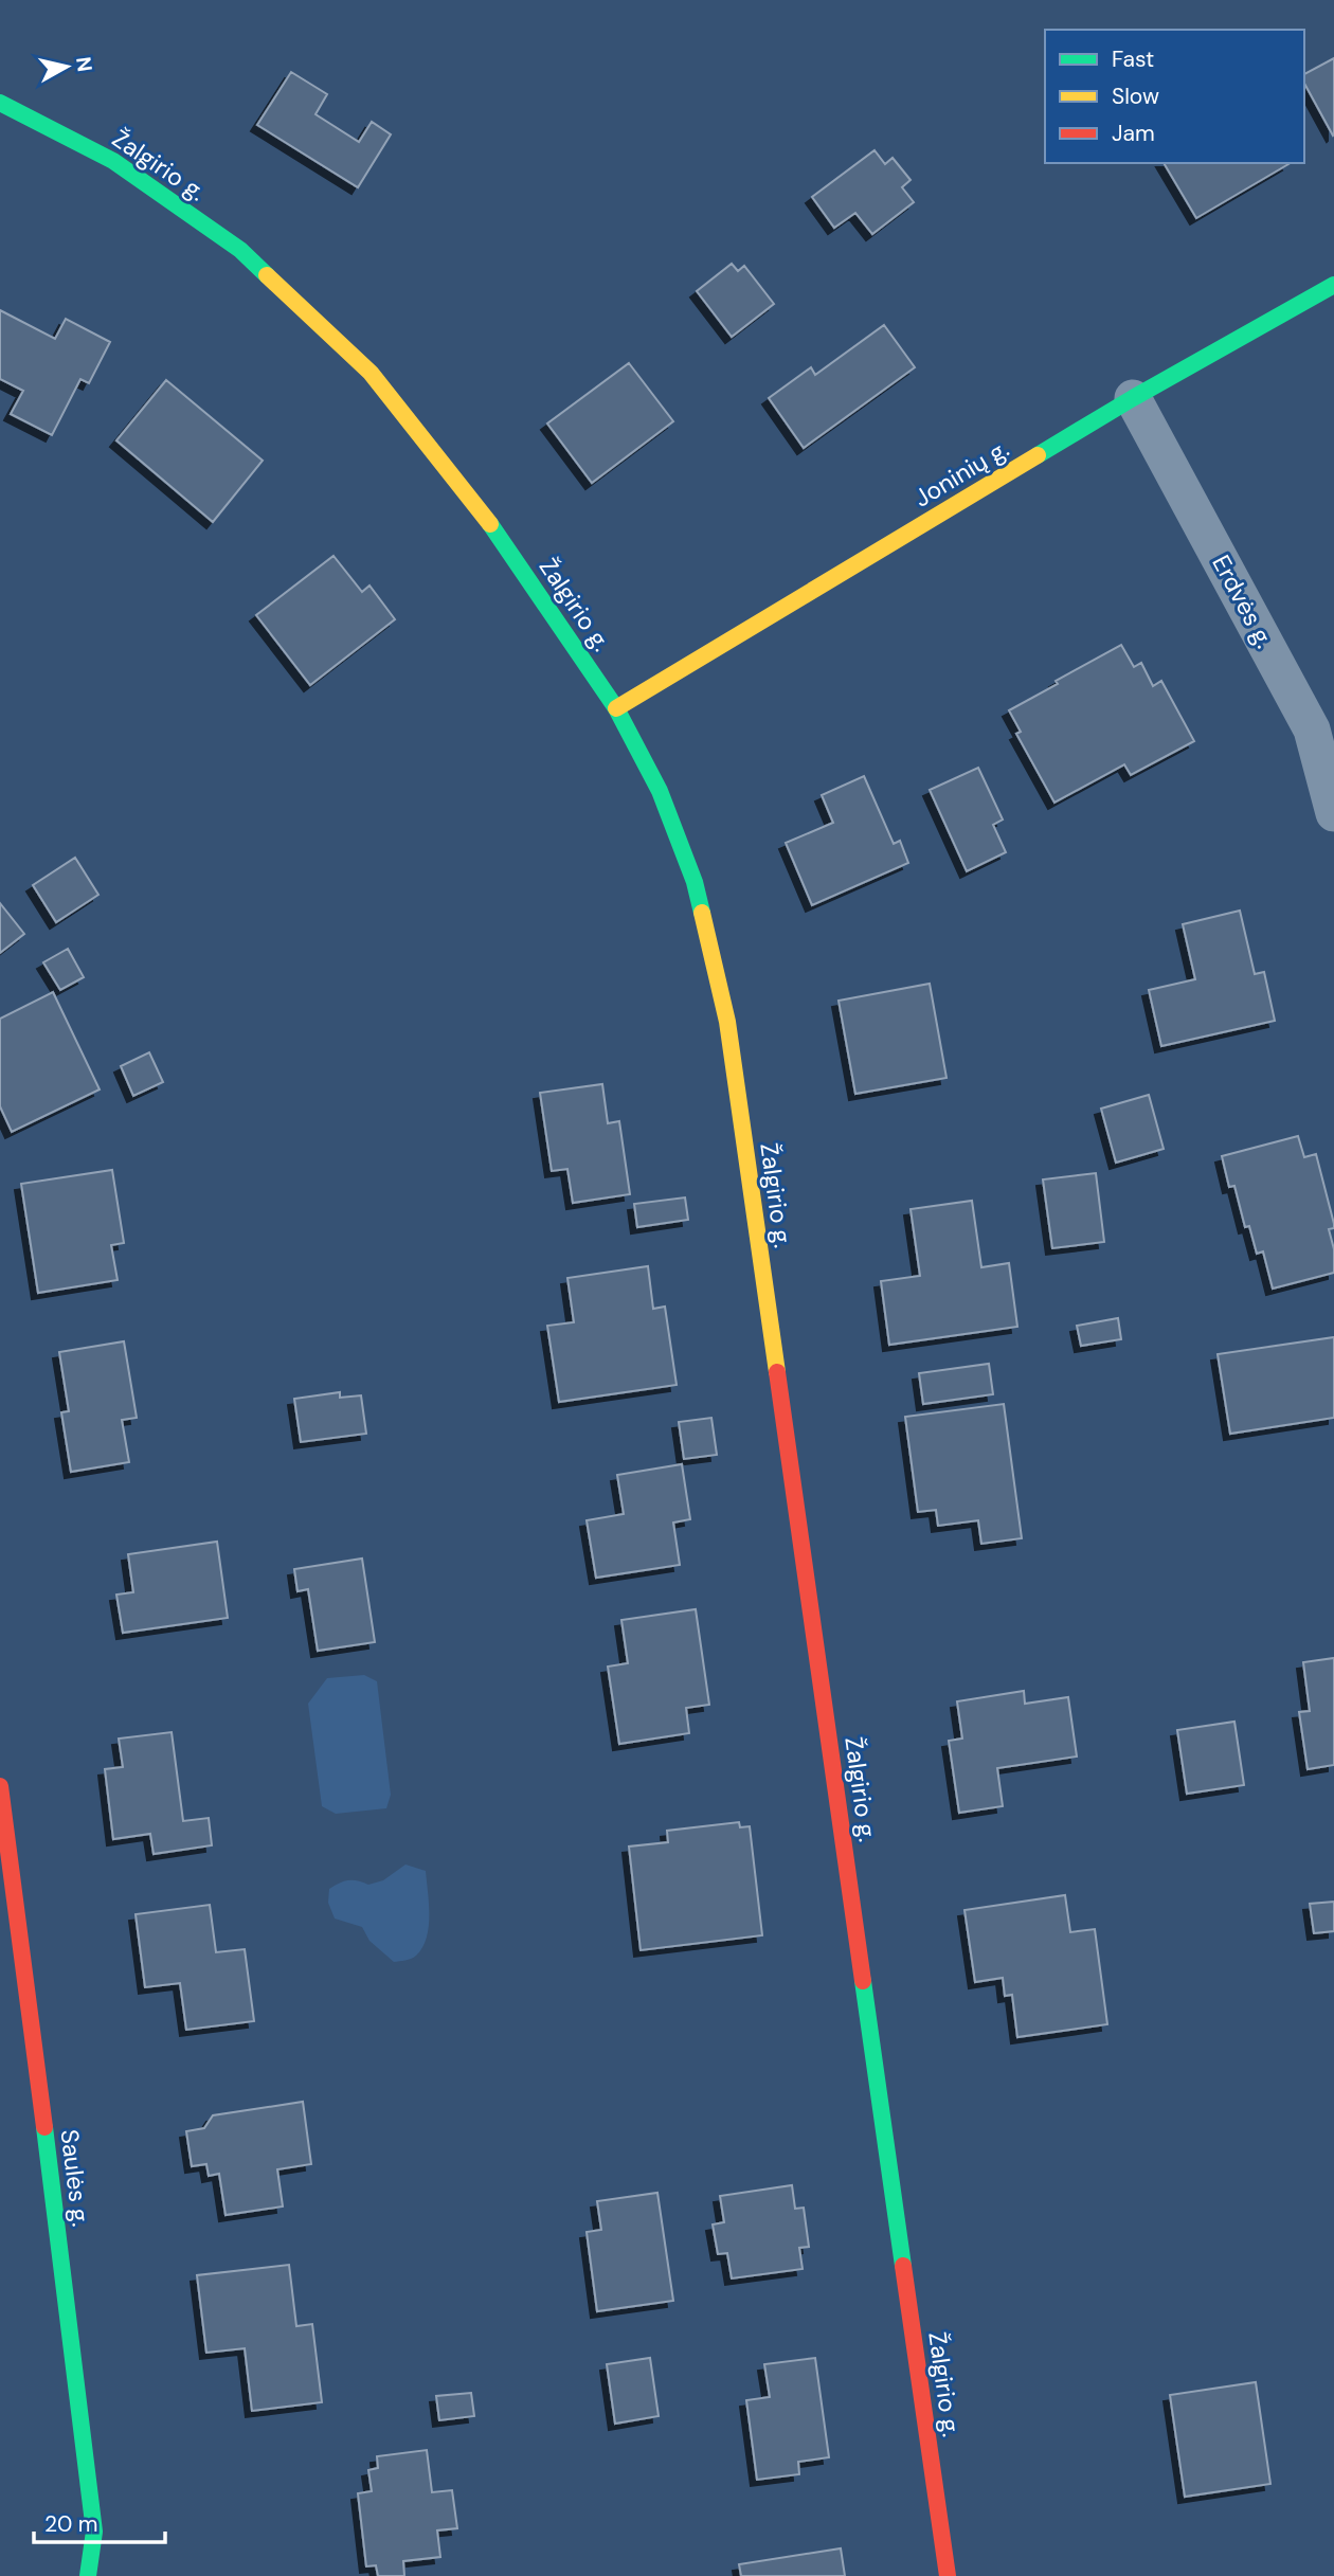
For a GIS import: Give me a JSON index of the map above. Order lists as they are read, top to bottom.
{
  "streets": {
    "street": [
      "Žalgirio g.",
      "Joninių g.",
      "Erdvės g.",
      "Saulės g."
    ]
  },
  "crossings": [
    ["Žalgirio g.", "Joninių g."],
    ["Joninių g.", "Erdvės g."]
  ],
  "legend": ["Fast", "Slow", "Jam"],
  "scale_bar": "20 m",
  "north": "right"
}
